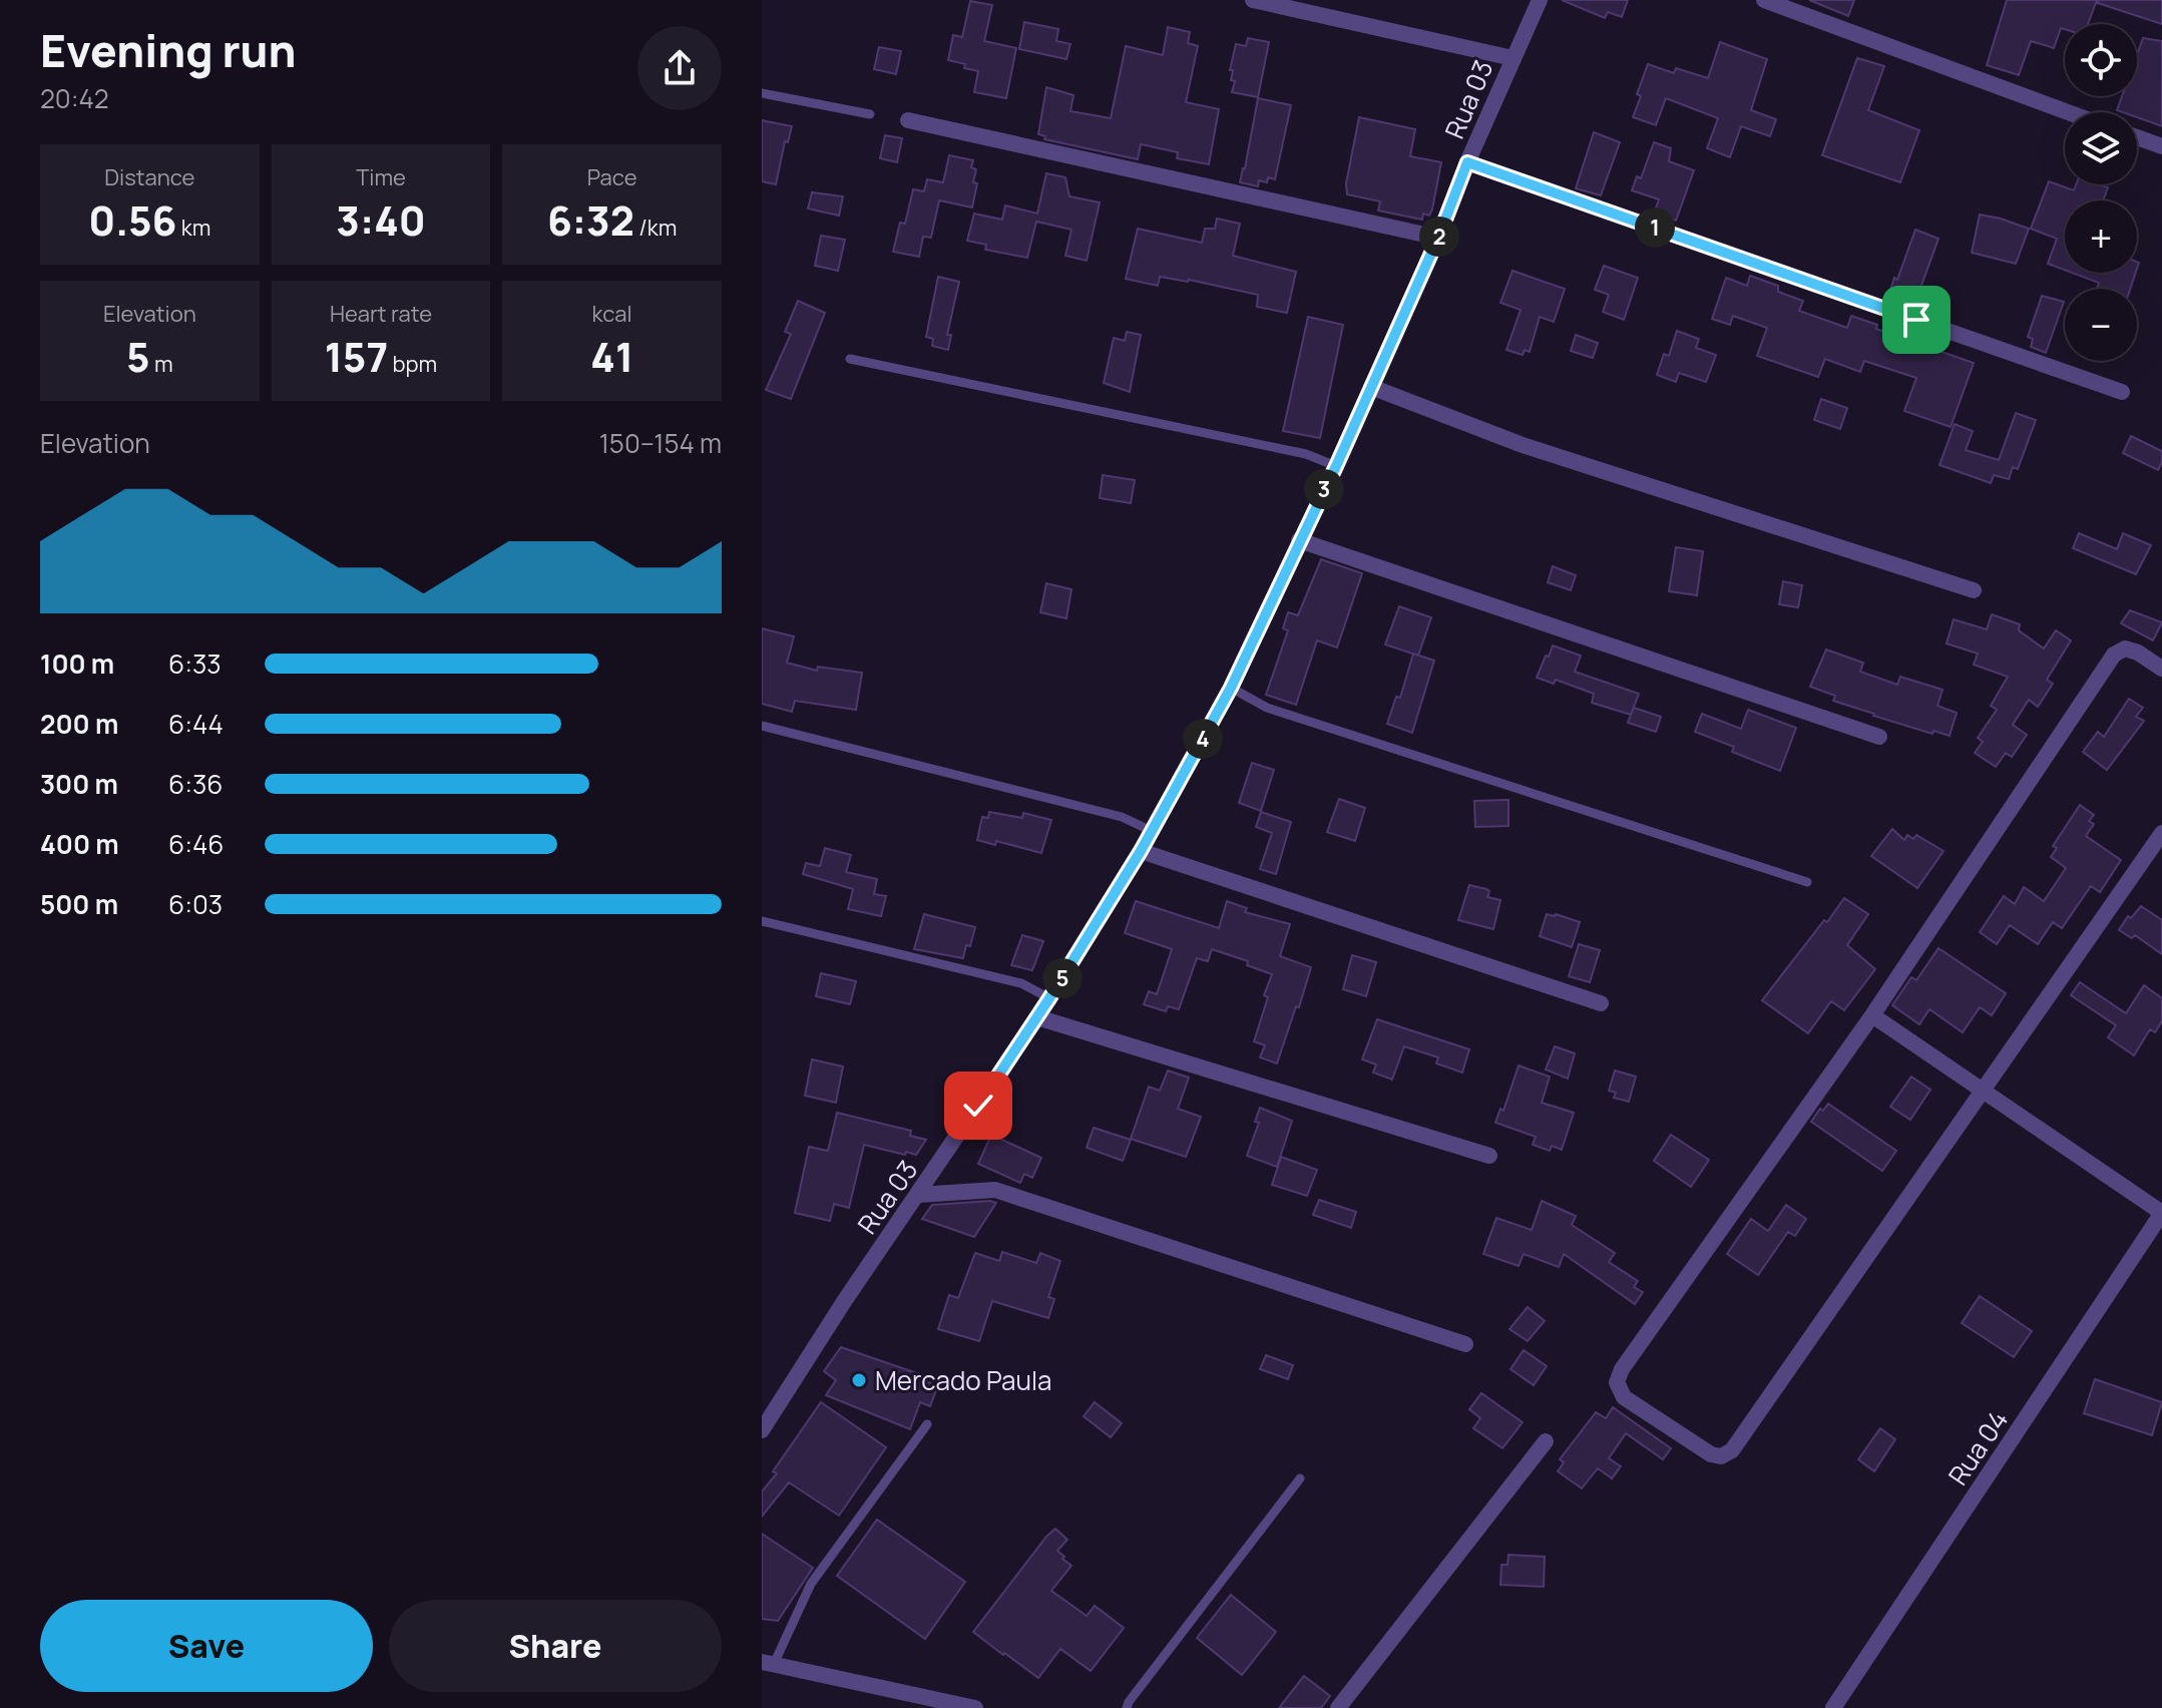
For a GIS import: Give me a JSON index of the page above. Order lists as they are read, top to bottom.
{
  "streets": {
    "street": ["Rua 03", "Rua 04"]
  },
  "places": ["Mercado Paula"],
  "page": {
    "heading": ["Evening run", "20:42"],
    "map_buttons": ["+", "−"],
    "stats": [
      ["Distance", "0.56 km"],
      ["Time", "3:40"],
      ["Pace", "6:32 /km"],
      ["Elevation", "5 m"],
      ["Heart rate", "157 bpm"],
      ["kcal", "41"]
    ],
    "pins": [
      "1",
      "2",
      "3",
      "4",
      "5"
    ],
    "chart": ["Elevation", "150–154 m"],
    "list": [
      {
        "name": "100 m",
        "note": "6:33"
      },
      {
        "name": "200 m",
        "note": "6:44"
      },
      {
        "name": "300 m",
        "note": "6:36"
      },
      {
        "name": "400 m",
        "note": "6:46"
      },
      {
        "name": "500 m",
        "note": "6:03"
      }
    ],
    "buttons": ["Save", "Share"]
  }
}
